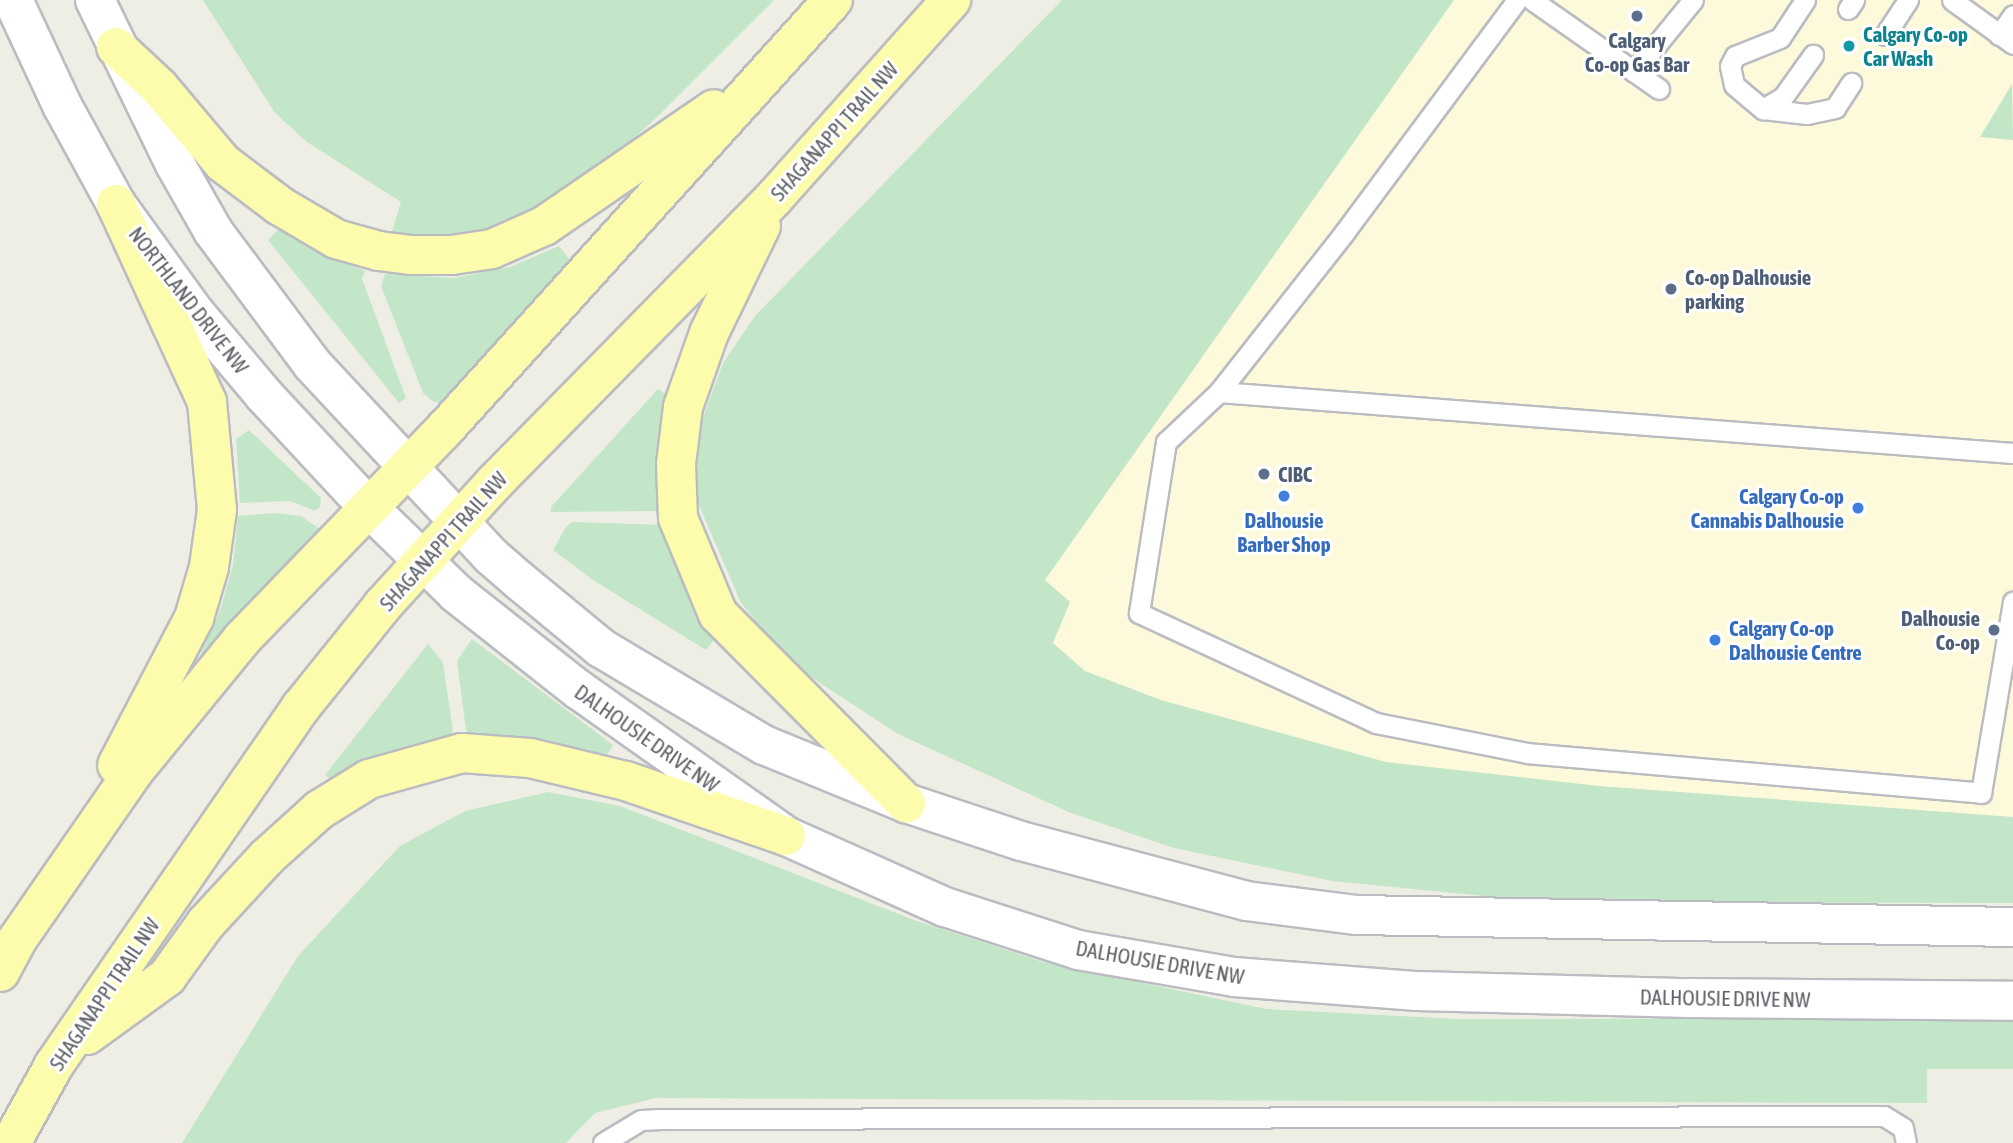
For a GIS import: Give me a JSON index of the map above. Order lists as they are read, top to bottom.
{
  "streets": {
    "main road": ["SHAGANAPPI TRAIL NW"],
    "street": ["NORTHLAND DRIVE NW", "DALHOUSIE DRIVE NW"]
  },
  "crossings": [
    ["SHAGANAPPI TRAIL NW", "NORTHLAND DRIVE NW"],
    ["SHAGANAPPI TRAIL NW", "DALHOUSIE DRIVE NW"],
    ["NORTHLAND DRIVE NW", "DALHOUSIE DRIVE NW"]
  ],
  "places": [
    "Calgary Co-op Gas Bar",
    "Calgary Co-op Car Wash",
    "Co-op Dalhousie parking",
    "CIBC",
    "Dalhousie Barber Shop",
    "Calgary Co-op Cannabis Dalhousie",
    "Dalhousie Co-op",
    "Calgary Co-op Dalhousie Centre"
  ]
}
